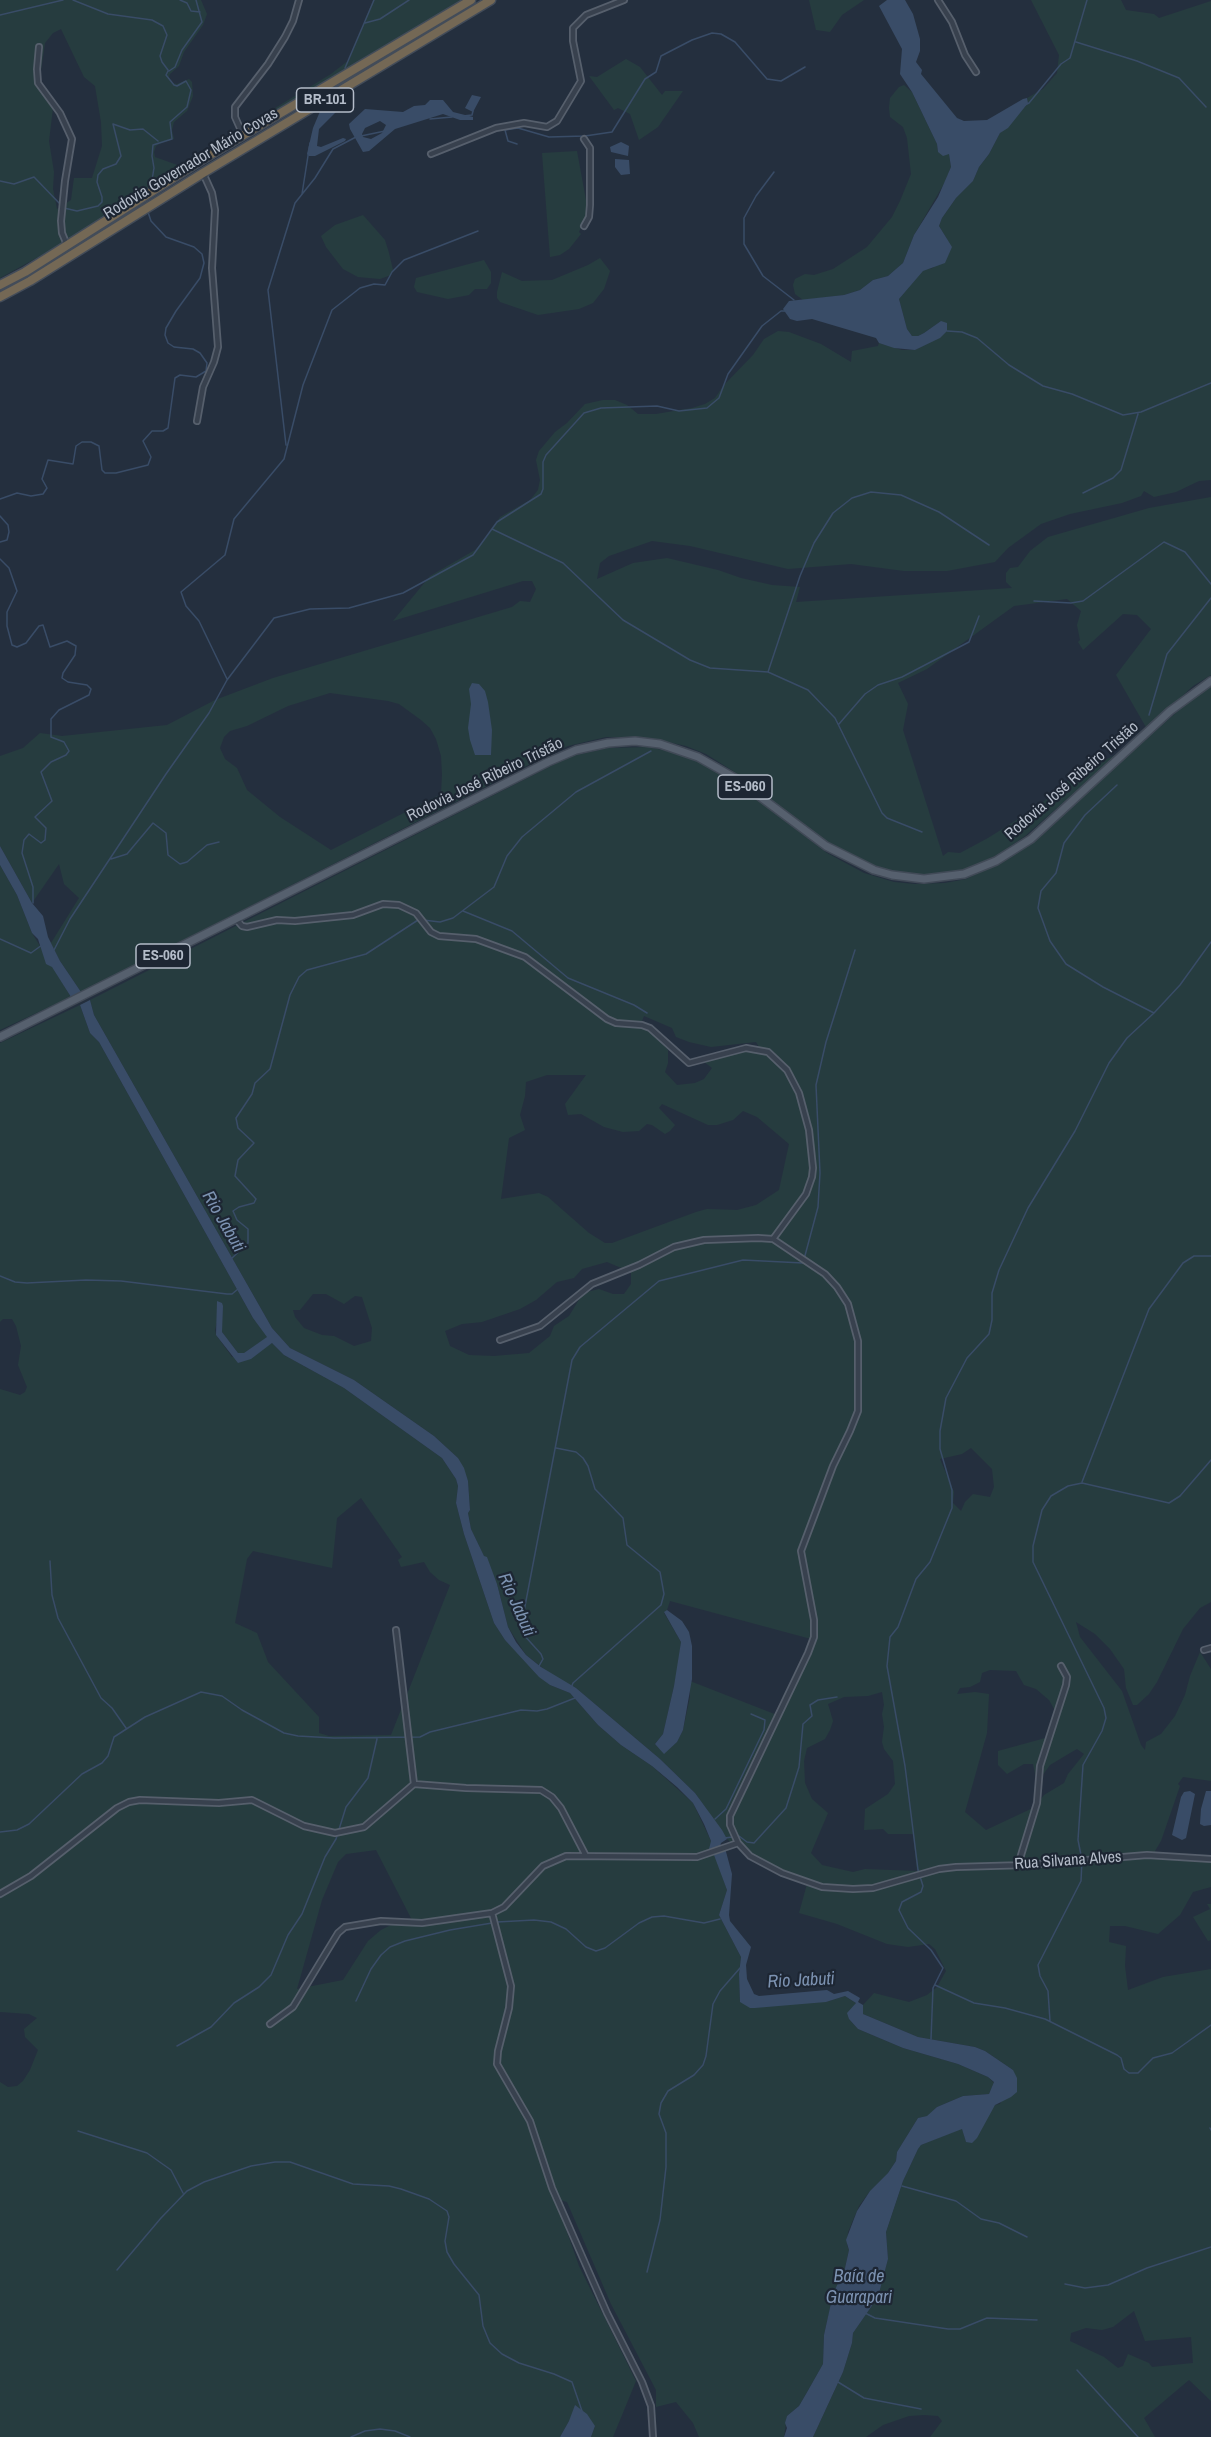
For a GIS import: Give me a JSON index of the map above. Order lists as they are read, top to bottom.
{
  "streets": {
    "highway": ["BR-101", "Rodovia Governador Mário Covas"],
    "main road": ["Rodovia José Ribeiro Tristão", "ES-060"],
    "street": ["Rua Silvana Alves"]
  },
  "water": ["Rio Jabuti", "Baía de Guarapari"]
}
